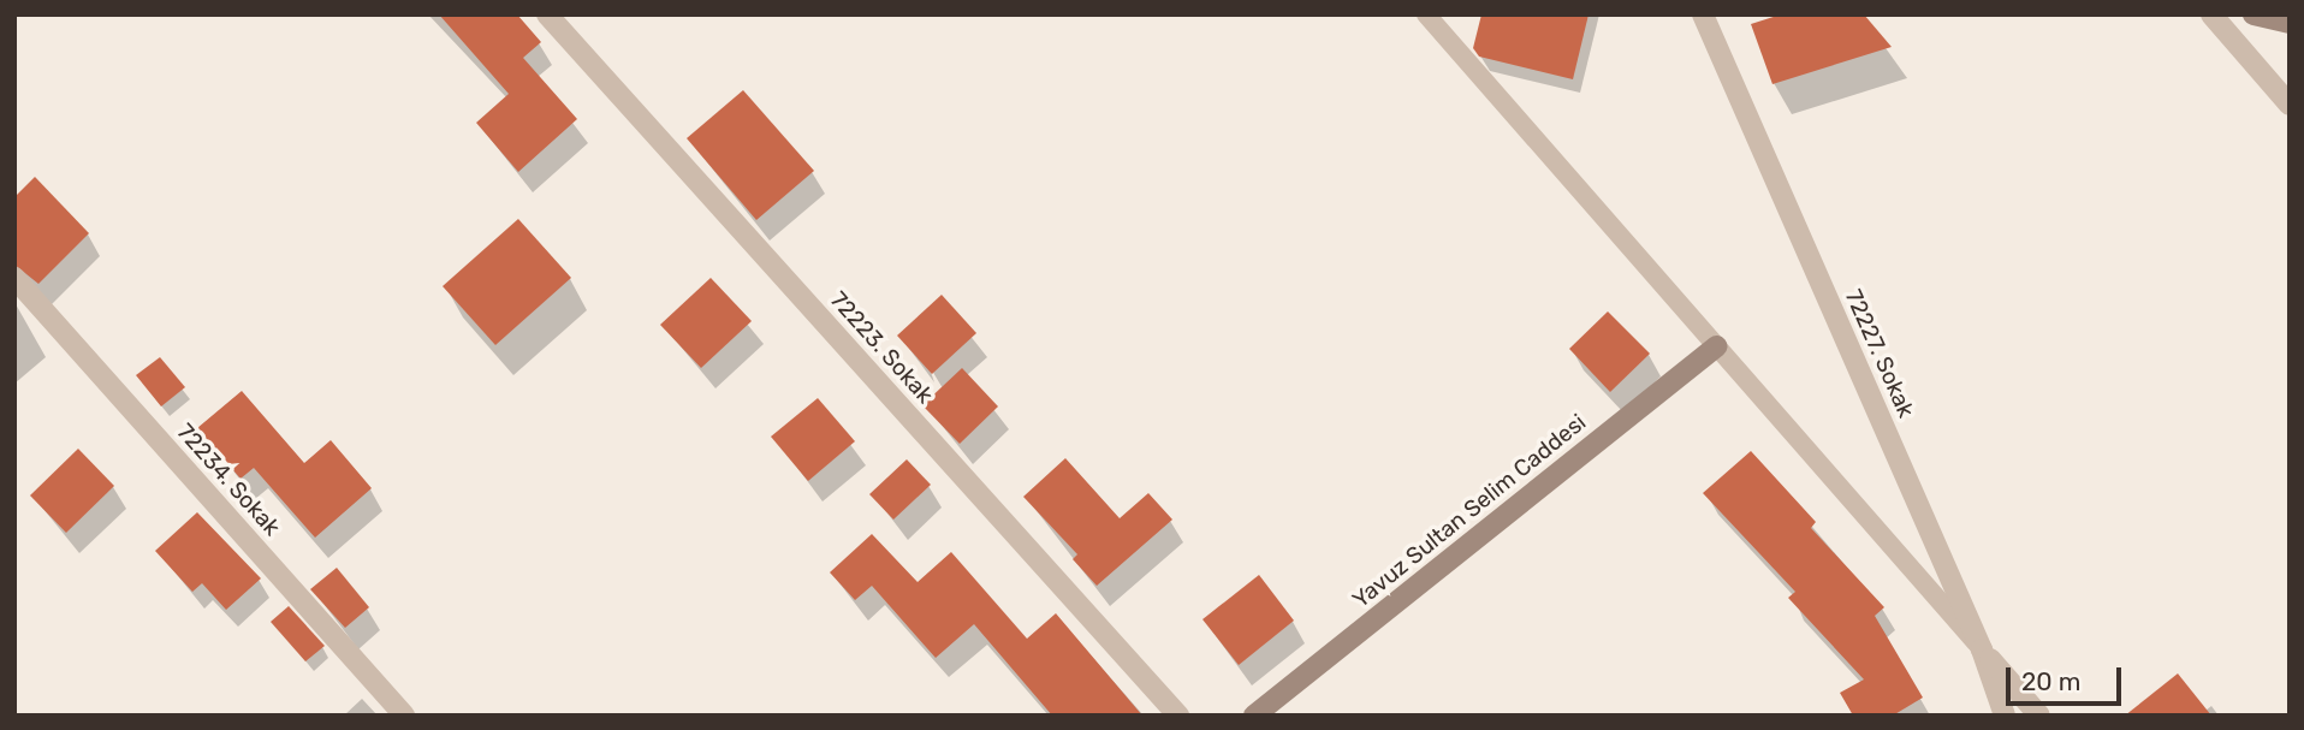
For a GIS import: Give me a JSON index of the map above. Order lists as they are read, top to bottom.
{
  "streets": {
    "street": [
      "72223. Sokak",
      "72227. Sokak",
      "72234. Sokak",
      "Yavuz Sultan Selim Caddesi"
    ]
  },
  "scale_bar": "20 m"
}
